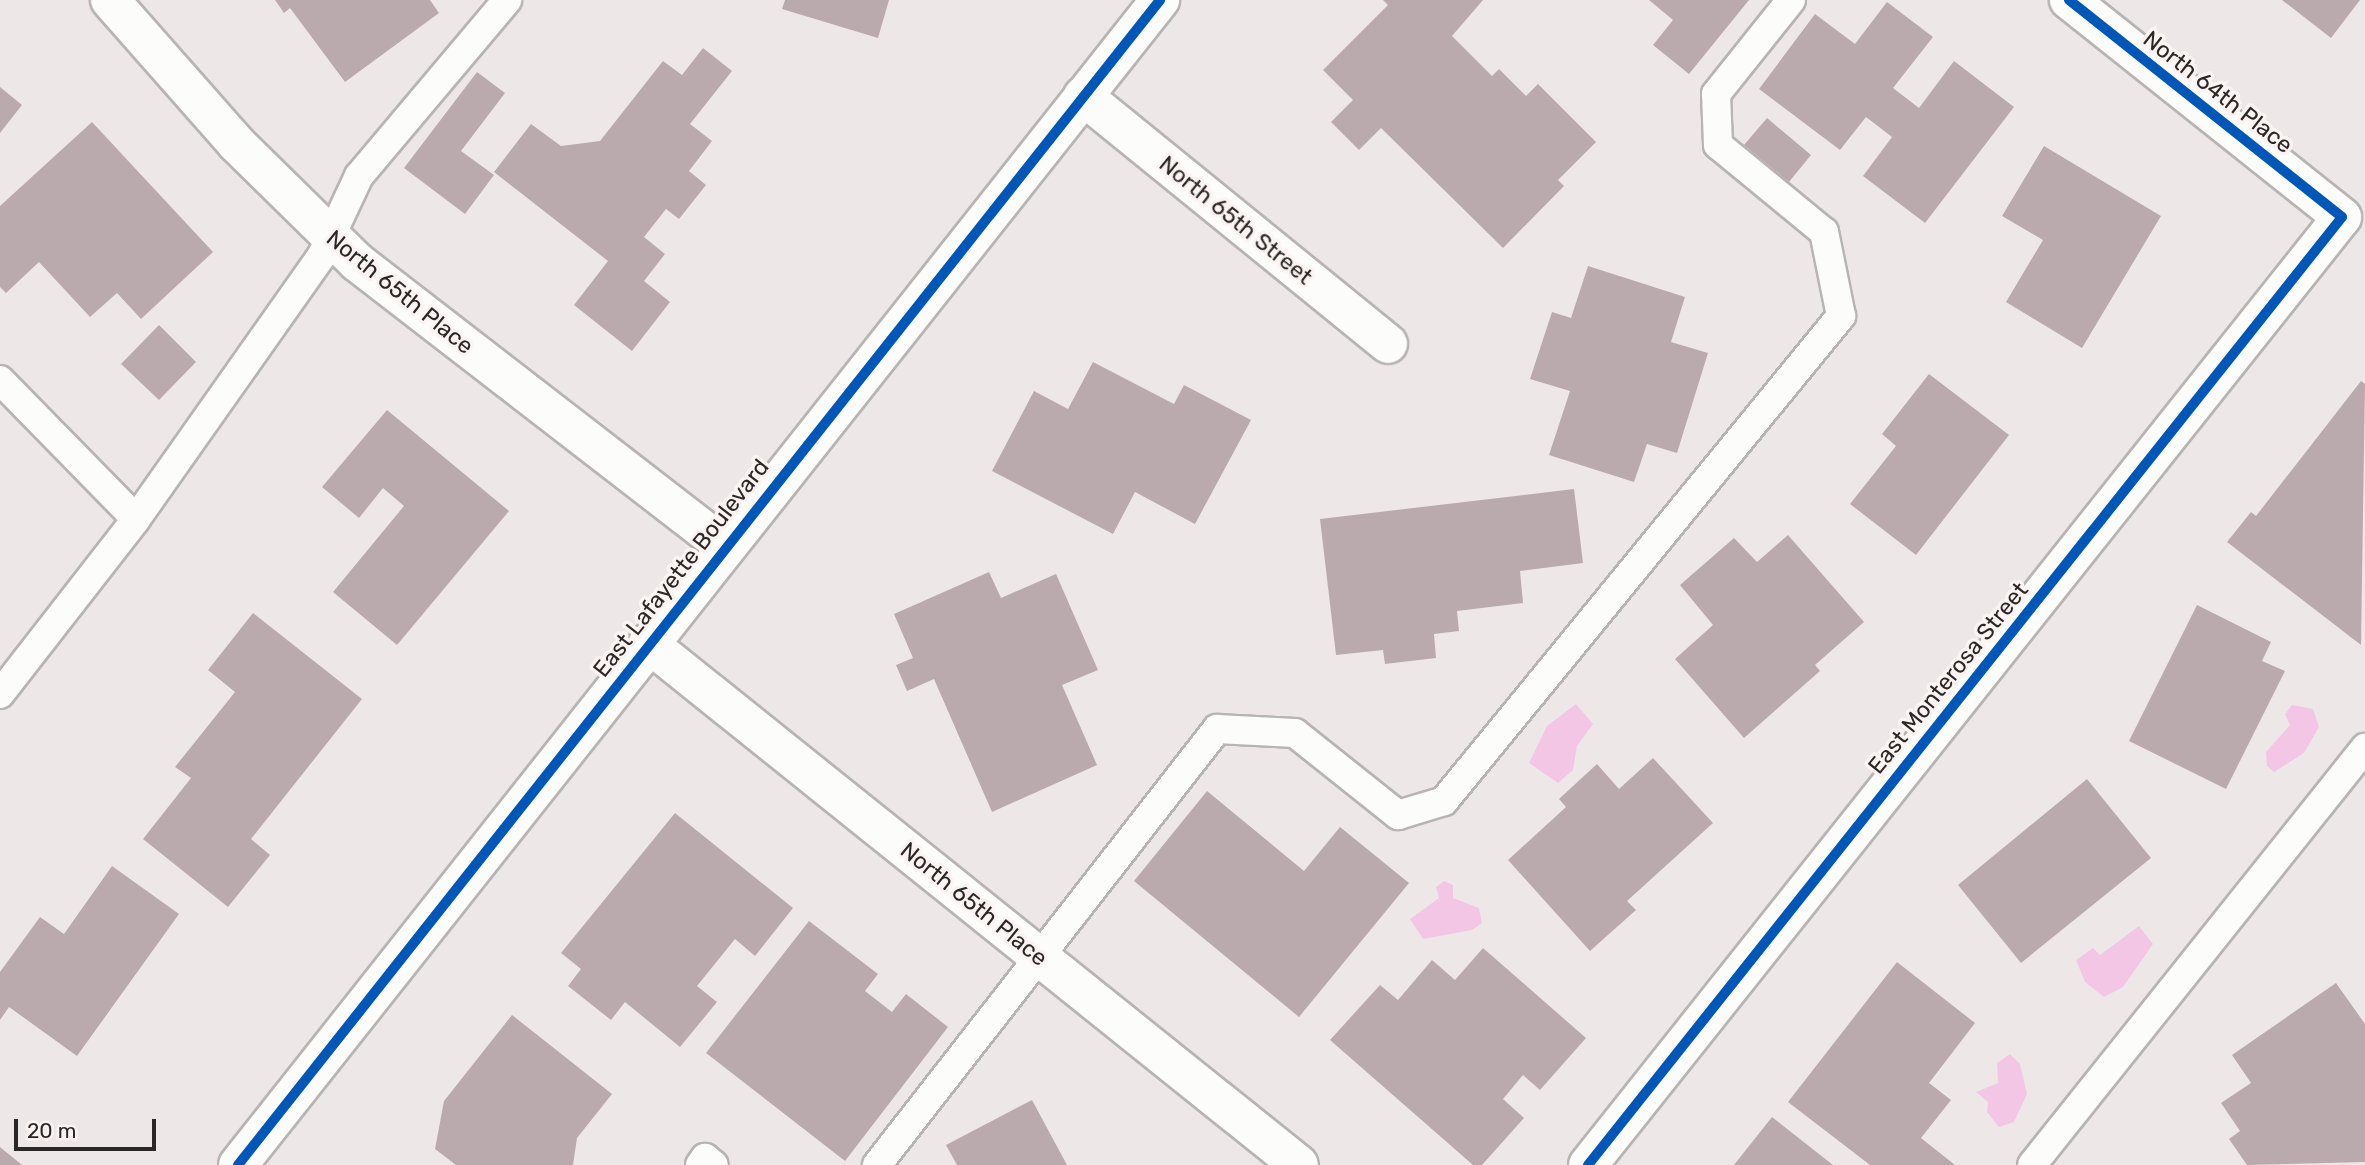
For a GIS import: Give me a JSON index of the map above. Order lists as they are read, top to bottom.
{
  "streets": {
    "street": [
      "North 64th Place",
      "North 65th Street",
      "North 65th Place",
      "East Lafayette Boulevard",
      "East Monterosa Street"
    ]
  },
  "crossings": [
    ["North 64th Place", "East Monterosa Street"],
    ["North 65th Street", "East Lafayette Boulevard"],
    ["North 65th Place", "East Lafayette Boulevard"]
  ],
  "scale_bar": "20 m"
}
